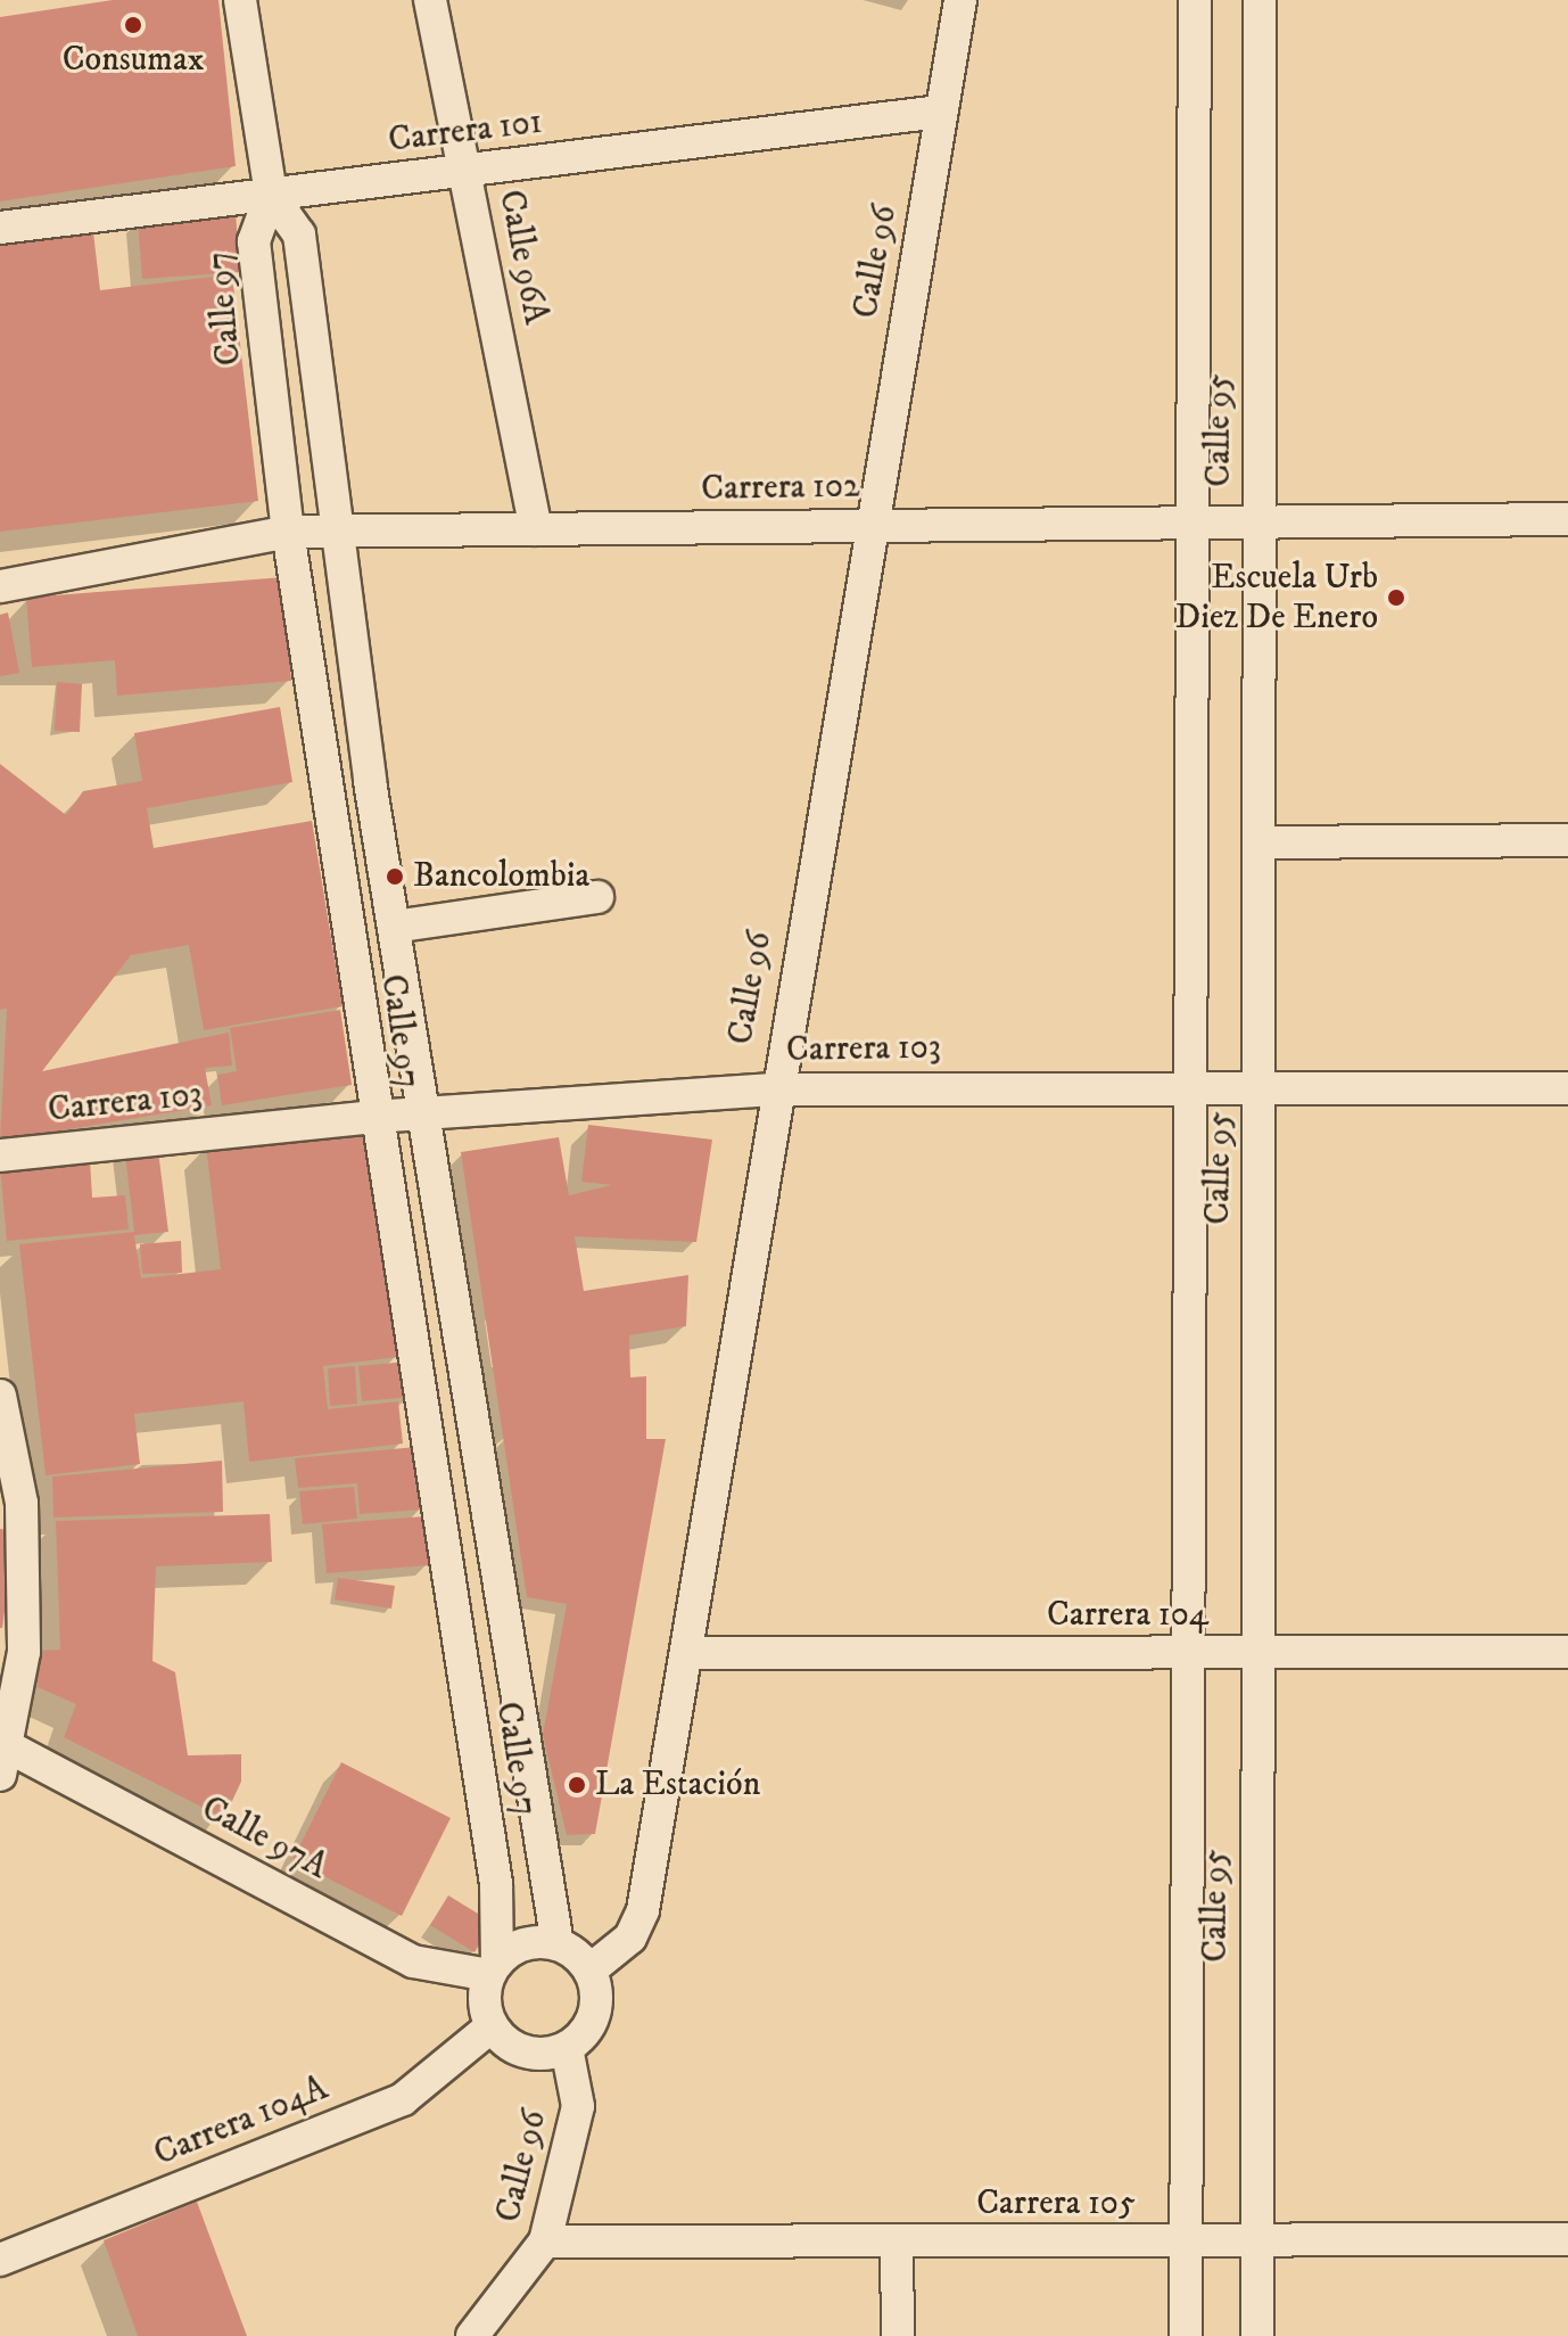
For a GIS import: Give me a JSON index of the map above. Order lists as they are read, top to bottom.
{
  "streets": {
    "street": [
      "Carrera 101",
      "Calle 96A",
      "Calle 96",
      "Calle 97",
      "Calle 95",
      "Carrera 102",
      "Carrera 103",
      "Carrera 104",
      "Calle 97A",
      "Carrera 104A",
      "Carrera 105"
    ]
  },
  "crossings": [
    ["Carrera 101", "Calle 96A"],
    ["Carrera 101", "Calle 96"],
    ["Carrera 101", "Calle 97"],
    ["Calle 96A", "Carrera 102"],
    ["Calle 96", "Calle 97"],
    ["Calle 96", "Carrera 102"],
    ["Calle 96", "Carrera 103"],
    ["Calle 96", "Carrera 104"],
    ["Calle 96", "Calle 97A"],
    ["Calle 96", "Carrera 104A"],
    ["Calle 96", "Carrera 105"],
    ["Calle 97", "Carrera 102"],
    ["Calle 97", "Carrera 103"],
    ["Calle 97", "Calle 97A"],
    ["Calle 97", "Carrera 104A"],
    ["Calle 95", "Carrera 102"],
    ["Calle 95", "Carrera 103"],
    ["Calle 95", "Carrera 104"],
    ["Calle 95", "Carrera 105"],
    ["Calle 97A", "Carrera 104A"]
  ],
  "places": [
    "Consumax",
    "Escuela Urb Diez De Enero",
    "Bancolombia",
    "La Estación"
  ]
}
